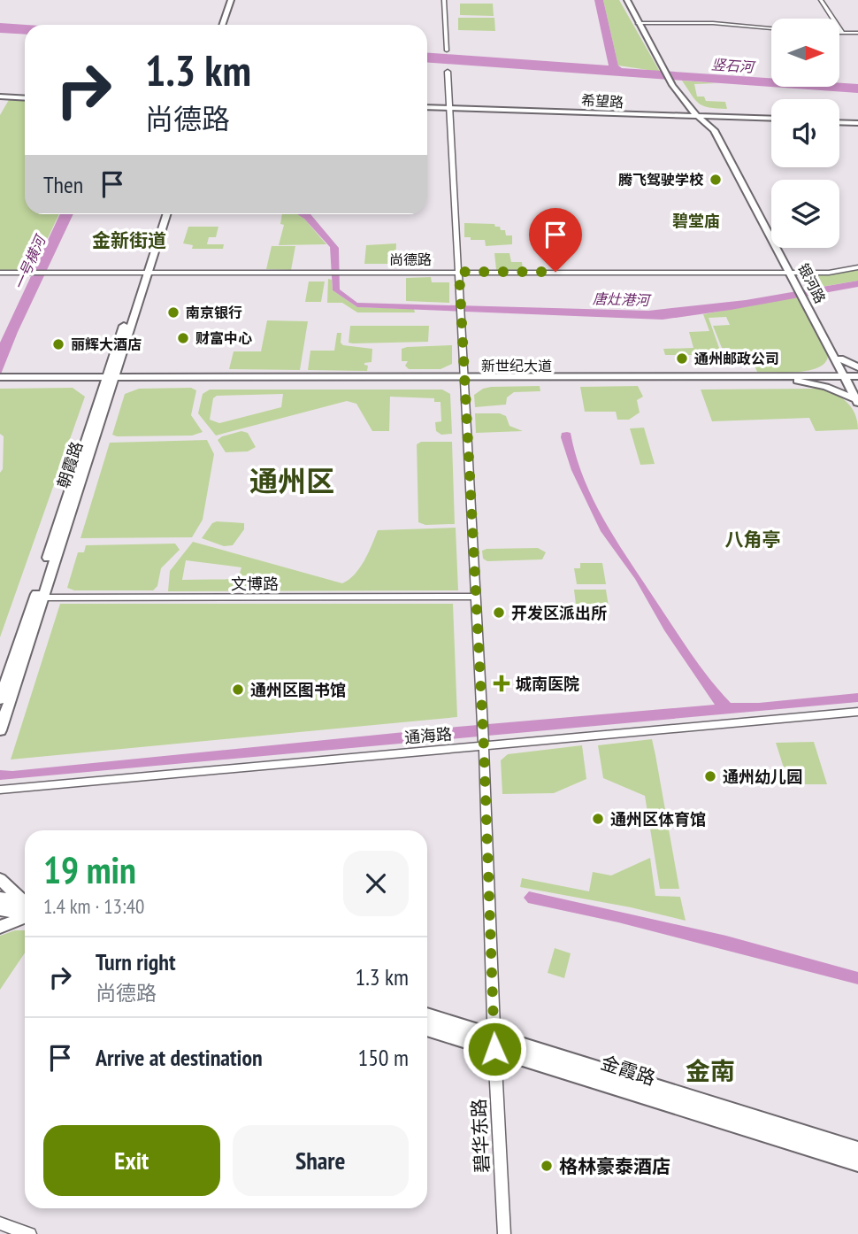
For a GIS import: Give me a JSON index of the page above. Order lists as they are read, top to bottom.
{
  "streets": {
    "main road": [
      "希望路",
      "银河路",
      "新世纪大道",
      "朝霞路",
      "金霞路"
    ],
    "street": [
      "尚德路",
      "文博路",
      "通海路",
      "碧华东路"
    ]
  },
  "crossings": [
    ["希望路", "银河路"],
    ["希望路", "碧华东路"],
    ["尚德路", "银河路"],
    ["尚德路", "朝霞路"],
    ["尚德路", "碧华东路"],
    ["银河路", "新世纪大道"],
    ["新世纪大道", "朝霞路"],
    ["新世纪大道", "碧华东路"],
    ["朝霞路", "文博路"],
    ["文博路", "碧华东路"],
    ["通海路", "碧华东路"],
    ["金霞路", "碧华东路"]
  ],
  "districts": [
    "碧堂庙",
    "金新街道",
    "通州区",
    "八角亭",
    "金南"
  ],
  "water": ["竖石河", "一号横河", "唐灶港河"],
  "places": {
    "other": [
      "腾飞驾驶学校",
      "南京银行",
      "财富中心",
      "丽辉大酒店",
      "通州邮政公司",
      "开发区派出所",
      "通州区图书馆",
      "通州幼儿园",
      "通州区体育馆",
      "格林豪泰酒店"
    ],
    "health": ["城南医院"]
  },
  "north": "right",
  "page": {
    "turn": ["1.3 km", "尚德路"],
    "then": "Then",
    "heading": ["19 min", "1.4 km · 13:40"],
    "list": [
      {
        "name": "Turn right",
        "note": "尚德路",
        "value": "1.3 km"
      },
      {
        "name": "Arrive at destination",
        "value": "150 m"
      }
    ],
    "buttons": ["Exit", "Share"]
  }
}
